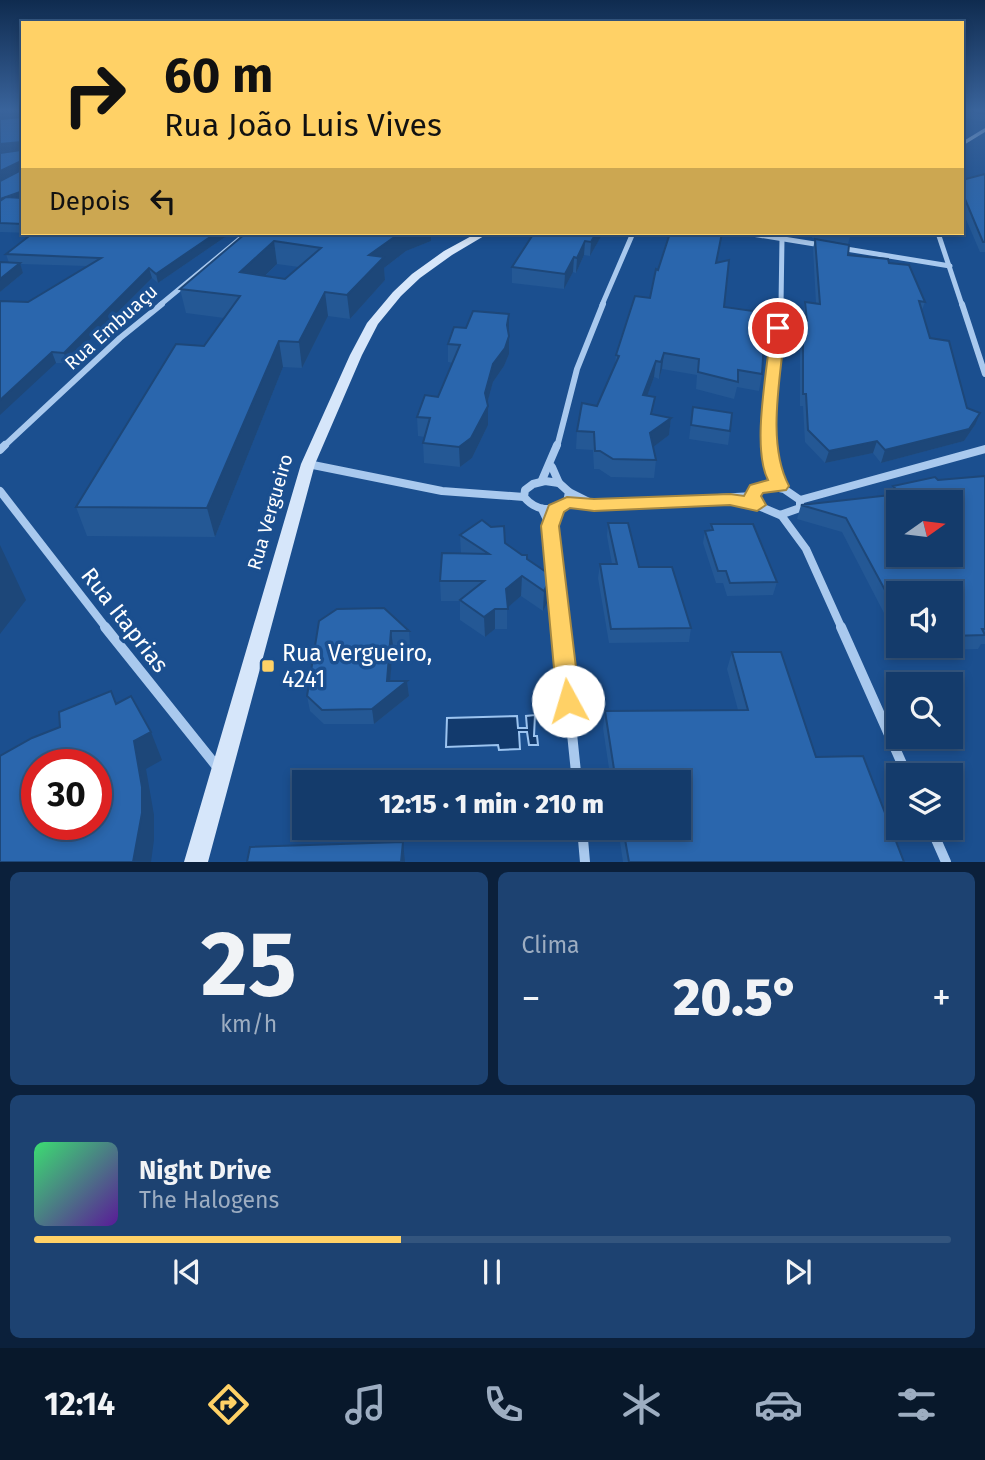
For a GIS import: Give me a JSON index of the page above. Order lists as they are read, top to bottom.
{
  "streets": {
    "main road": ["Rua Vergueiro"],
    "street": ["Rua Embuaçu", "Rua Itaprias"]
  },
  "crossings": [
    ["Rua Vergueiro", "Rua Itaprias"]
  ],
  "places": {
    "transit": ["Rua Vergueiro, 4241"]
  },
  "north": "right",
  "page": {
    "turn": ["60 m", "Rua João Luis Vives"],
    "then": "Depois",
    "limit": "30",
    "trip": "12:15 · 1 min · 210 m",
    "tile": [
      ["25", "km/h"],
      "Clima"
    ],
    "heat": ["−", "20.5°", "+"],
    "song": ["Night Drive", "The Halogens"],
    "tabs": "12:14"
  }
}
